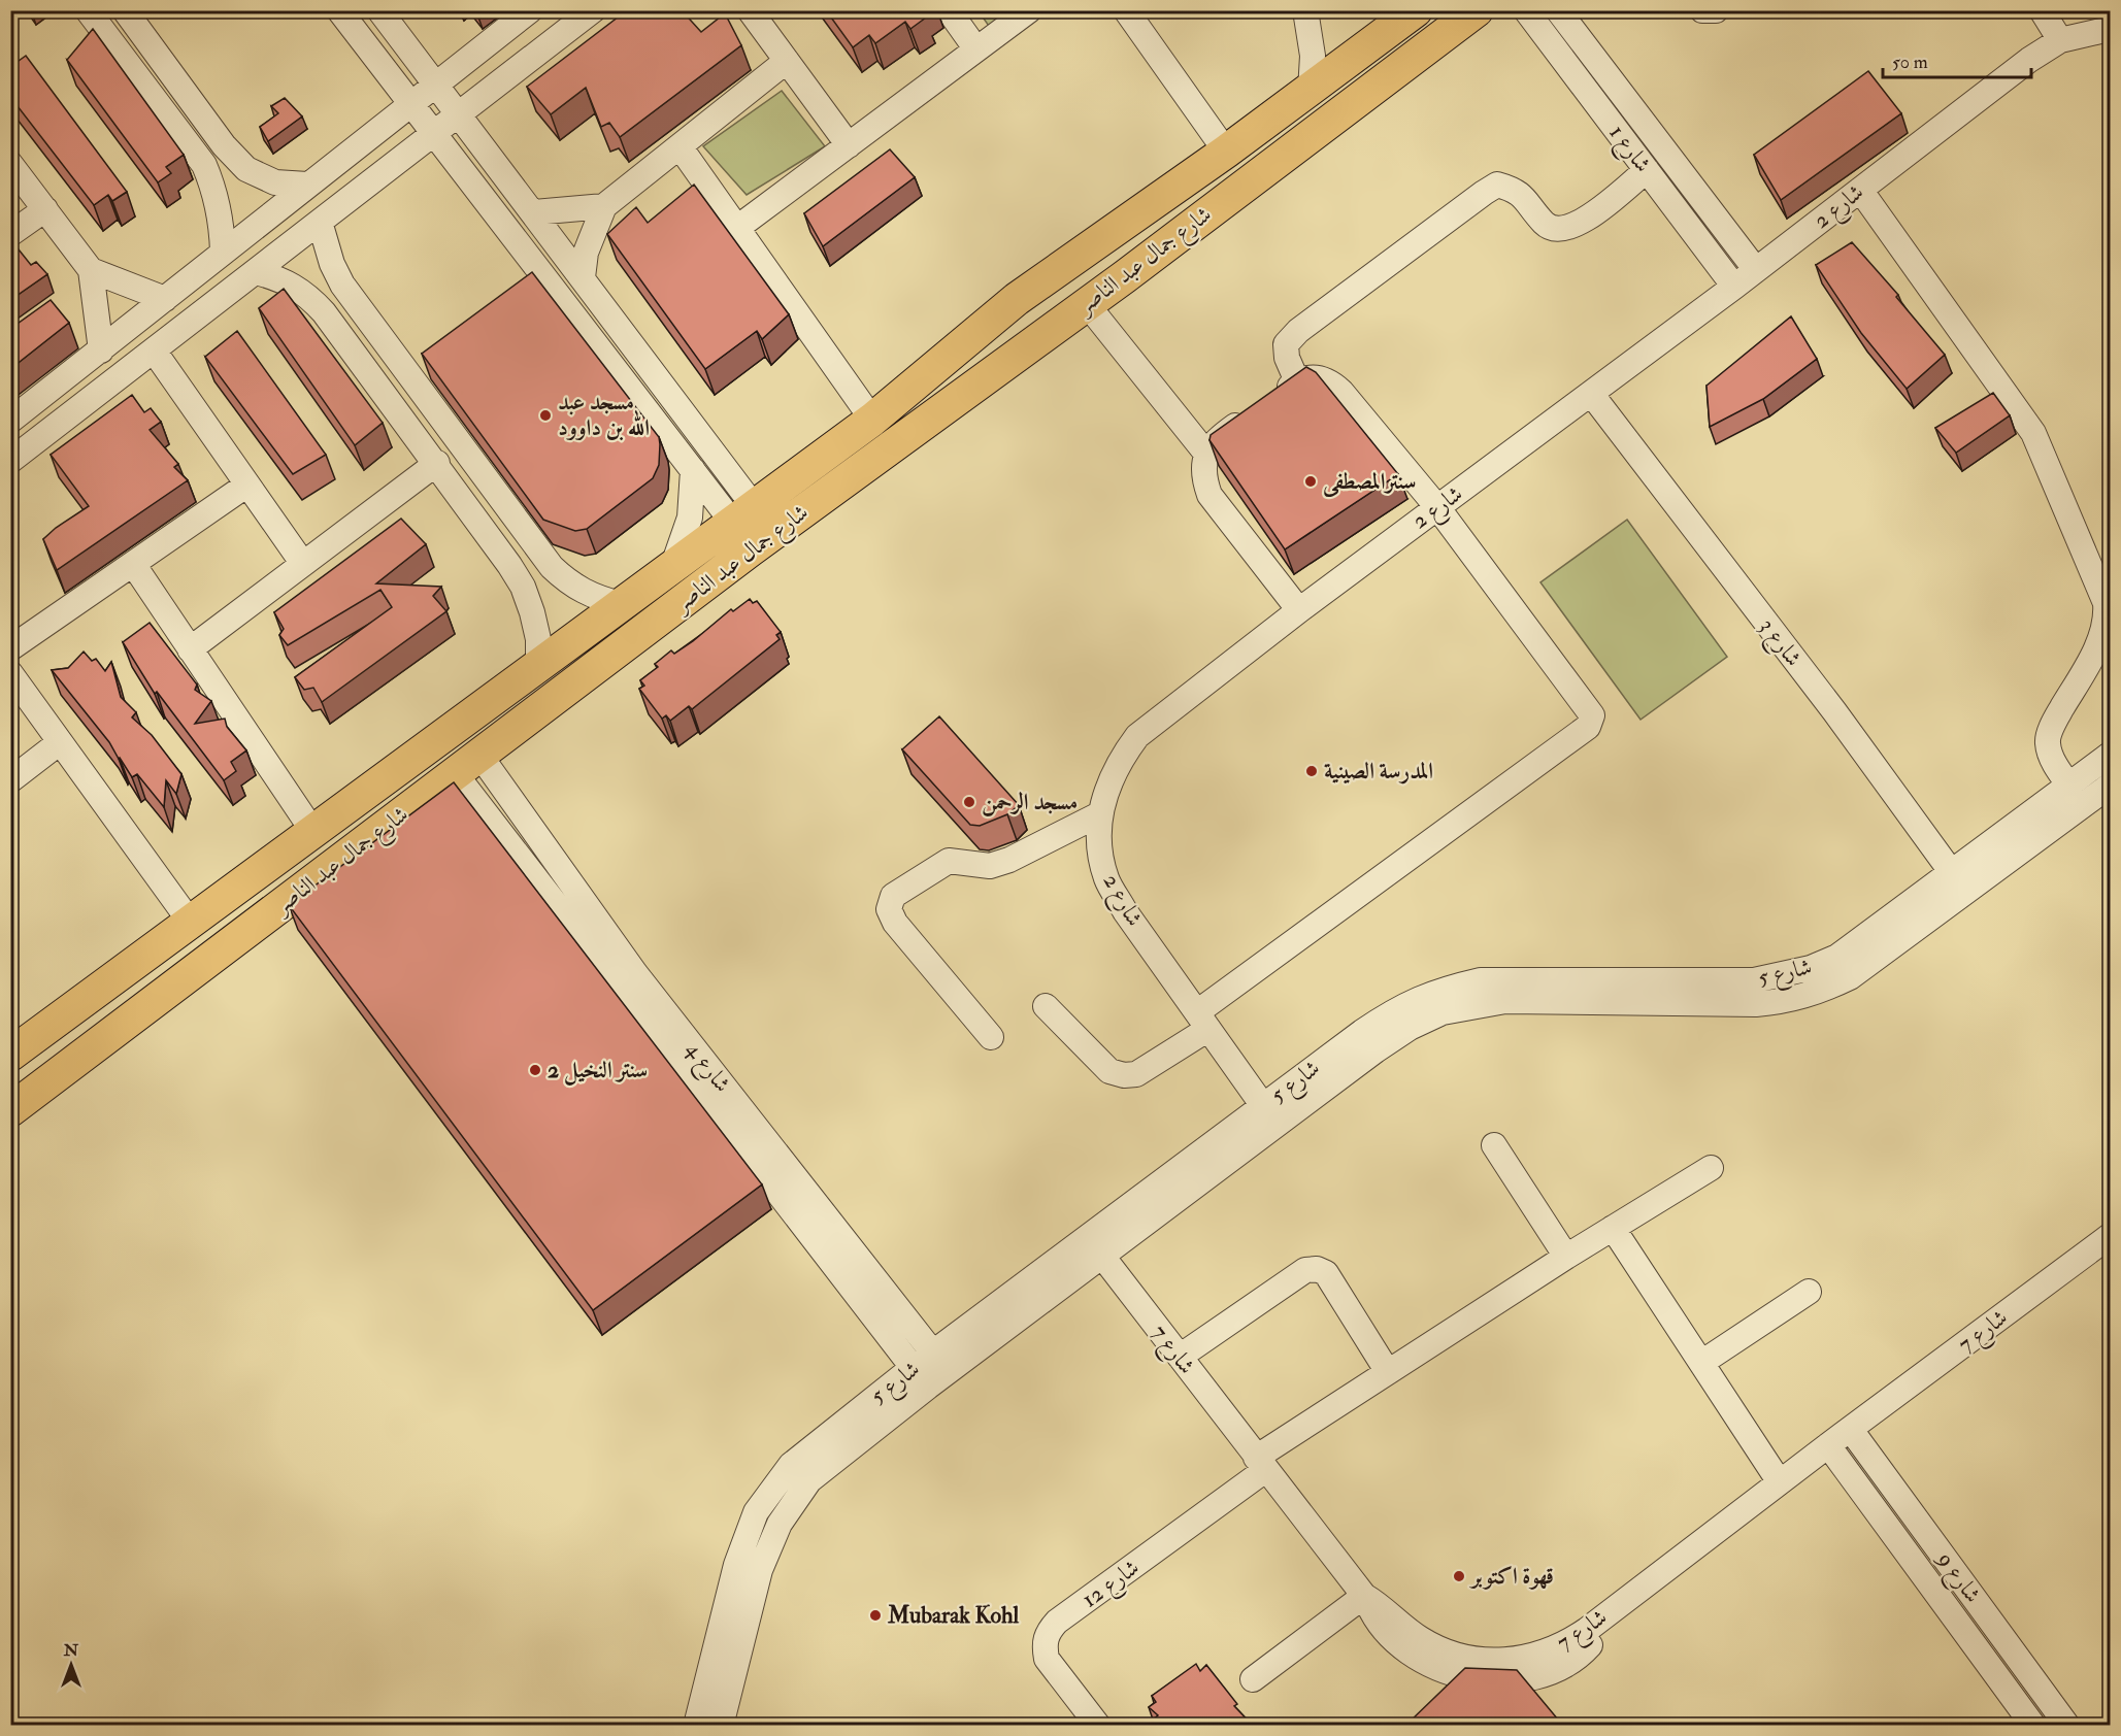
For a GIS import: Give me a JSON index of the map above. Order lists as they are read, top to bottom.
{
  "streets": {
    "main road": ["شارع جمال عبد الناصر"],
    "street": [
      "شارع 1",
      "شارع 2",
      "شارع 3",
      "شارع 5",
      "شارع 4",
      "شارع 7",
      "شارع 9",
      "شارع 12"
    ]
  },
  "crossings": [
    ["شارع 1", "شارع 2"],
    ["شارع 2", "شارع 3"],
    ["شارع 2", "شارع 5"],
    ["شارع جمال عبد الناصر", "شارع 4"],
    ["شارع 3", "شارع 5"],
    ["شارع 5", "شارع 4"],
    ["شارع 5", "شارع 7"],
    ["شارع 7", "شارع 9"],
    ["شارع 7", "شارع 12"]
  ],
  "places": [
    "مسجد عبد الله بن داوود",
    "سنترالمصطفى",
    "المدرسة الصينية",
    "مسجد الرحمن",
    "سنتر النخيل 2",
    "قهوة اكتوبر",
    "Mubarak Kohl"
  ],
  "scale_bar": "50 m",
  "north": "top"
}
